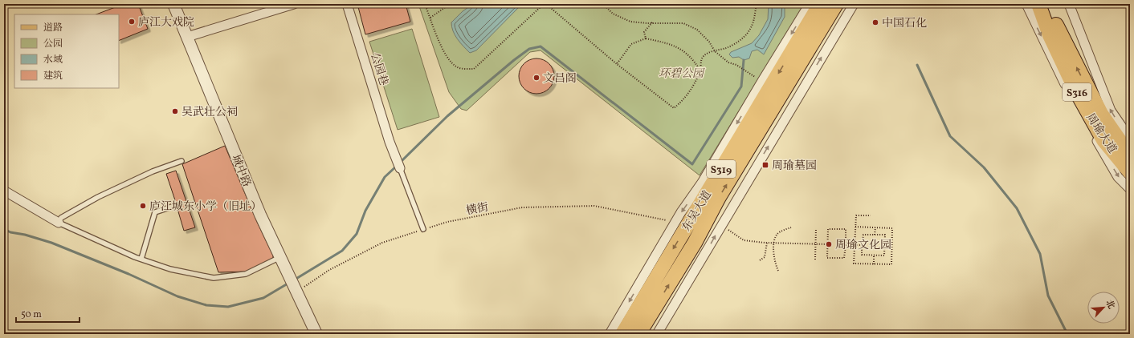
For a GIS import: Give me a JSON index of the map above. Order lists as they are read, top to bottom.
{
  "streets": {
    "main road": [
      "S316",
      "周瑜大道",
      "S319",
      "东吴大道"
    ],
    "street": ["公园巷", "城中路"],
    "path": ["横街"]
  },
  "crossings": [
    ["城中路", "横街"]
  ],
  "parks": ["环碧公园"],
  "places": {
    "other": [
      "庐江大戏院",
      "中国石化",
      "文昌阁",
      "吴武壮公祠",
      "庐江城东小学（旧址）",
      "周瑜文化园"
    ],
    "transit": ["周瑜墓园"]
  },
  "legend": [
    "道路",
    "公园",
    "水域",
    "建筑"
  ],
  "scale_bar": "50 m",
  "north": "top right"
}
